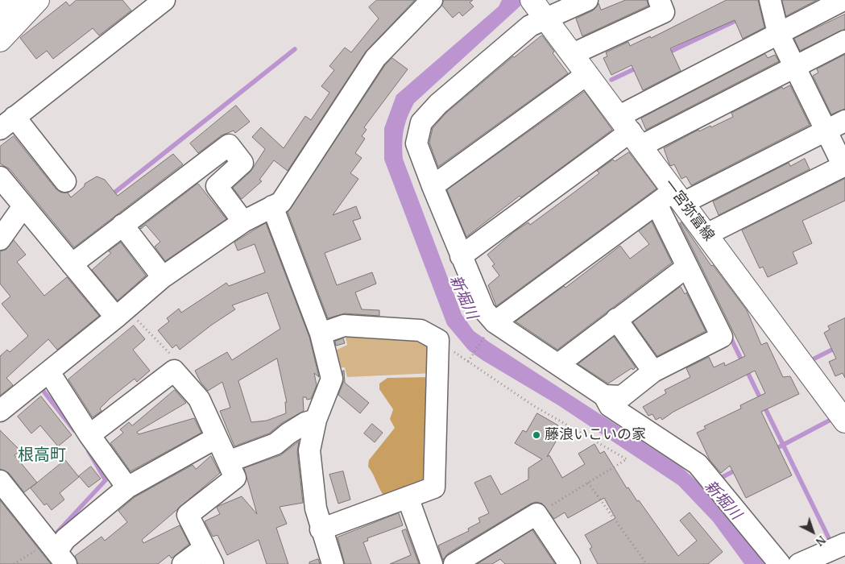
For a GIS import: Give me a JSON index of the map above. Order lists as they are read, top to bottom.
{
  "streets": {
    "main road": ["一宮弥富線"]
  },
  "districts": ["根高町"],
  "water": ["新堀川"],
  "places": ["藤浪いこいの家"],
  "north": "bottom right"
}
